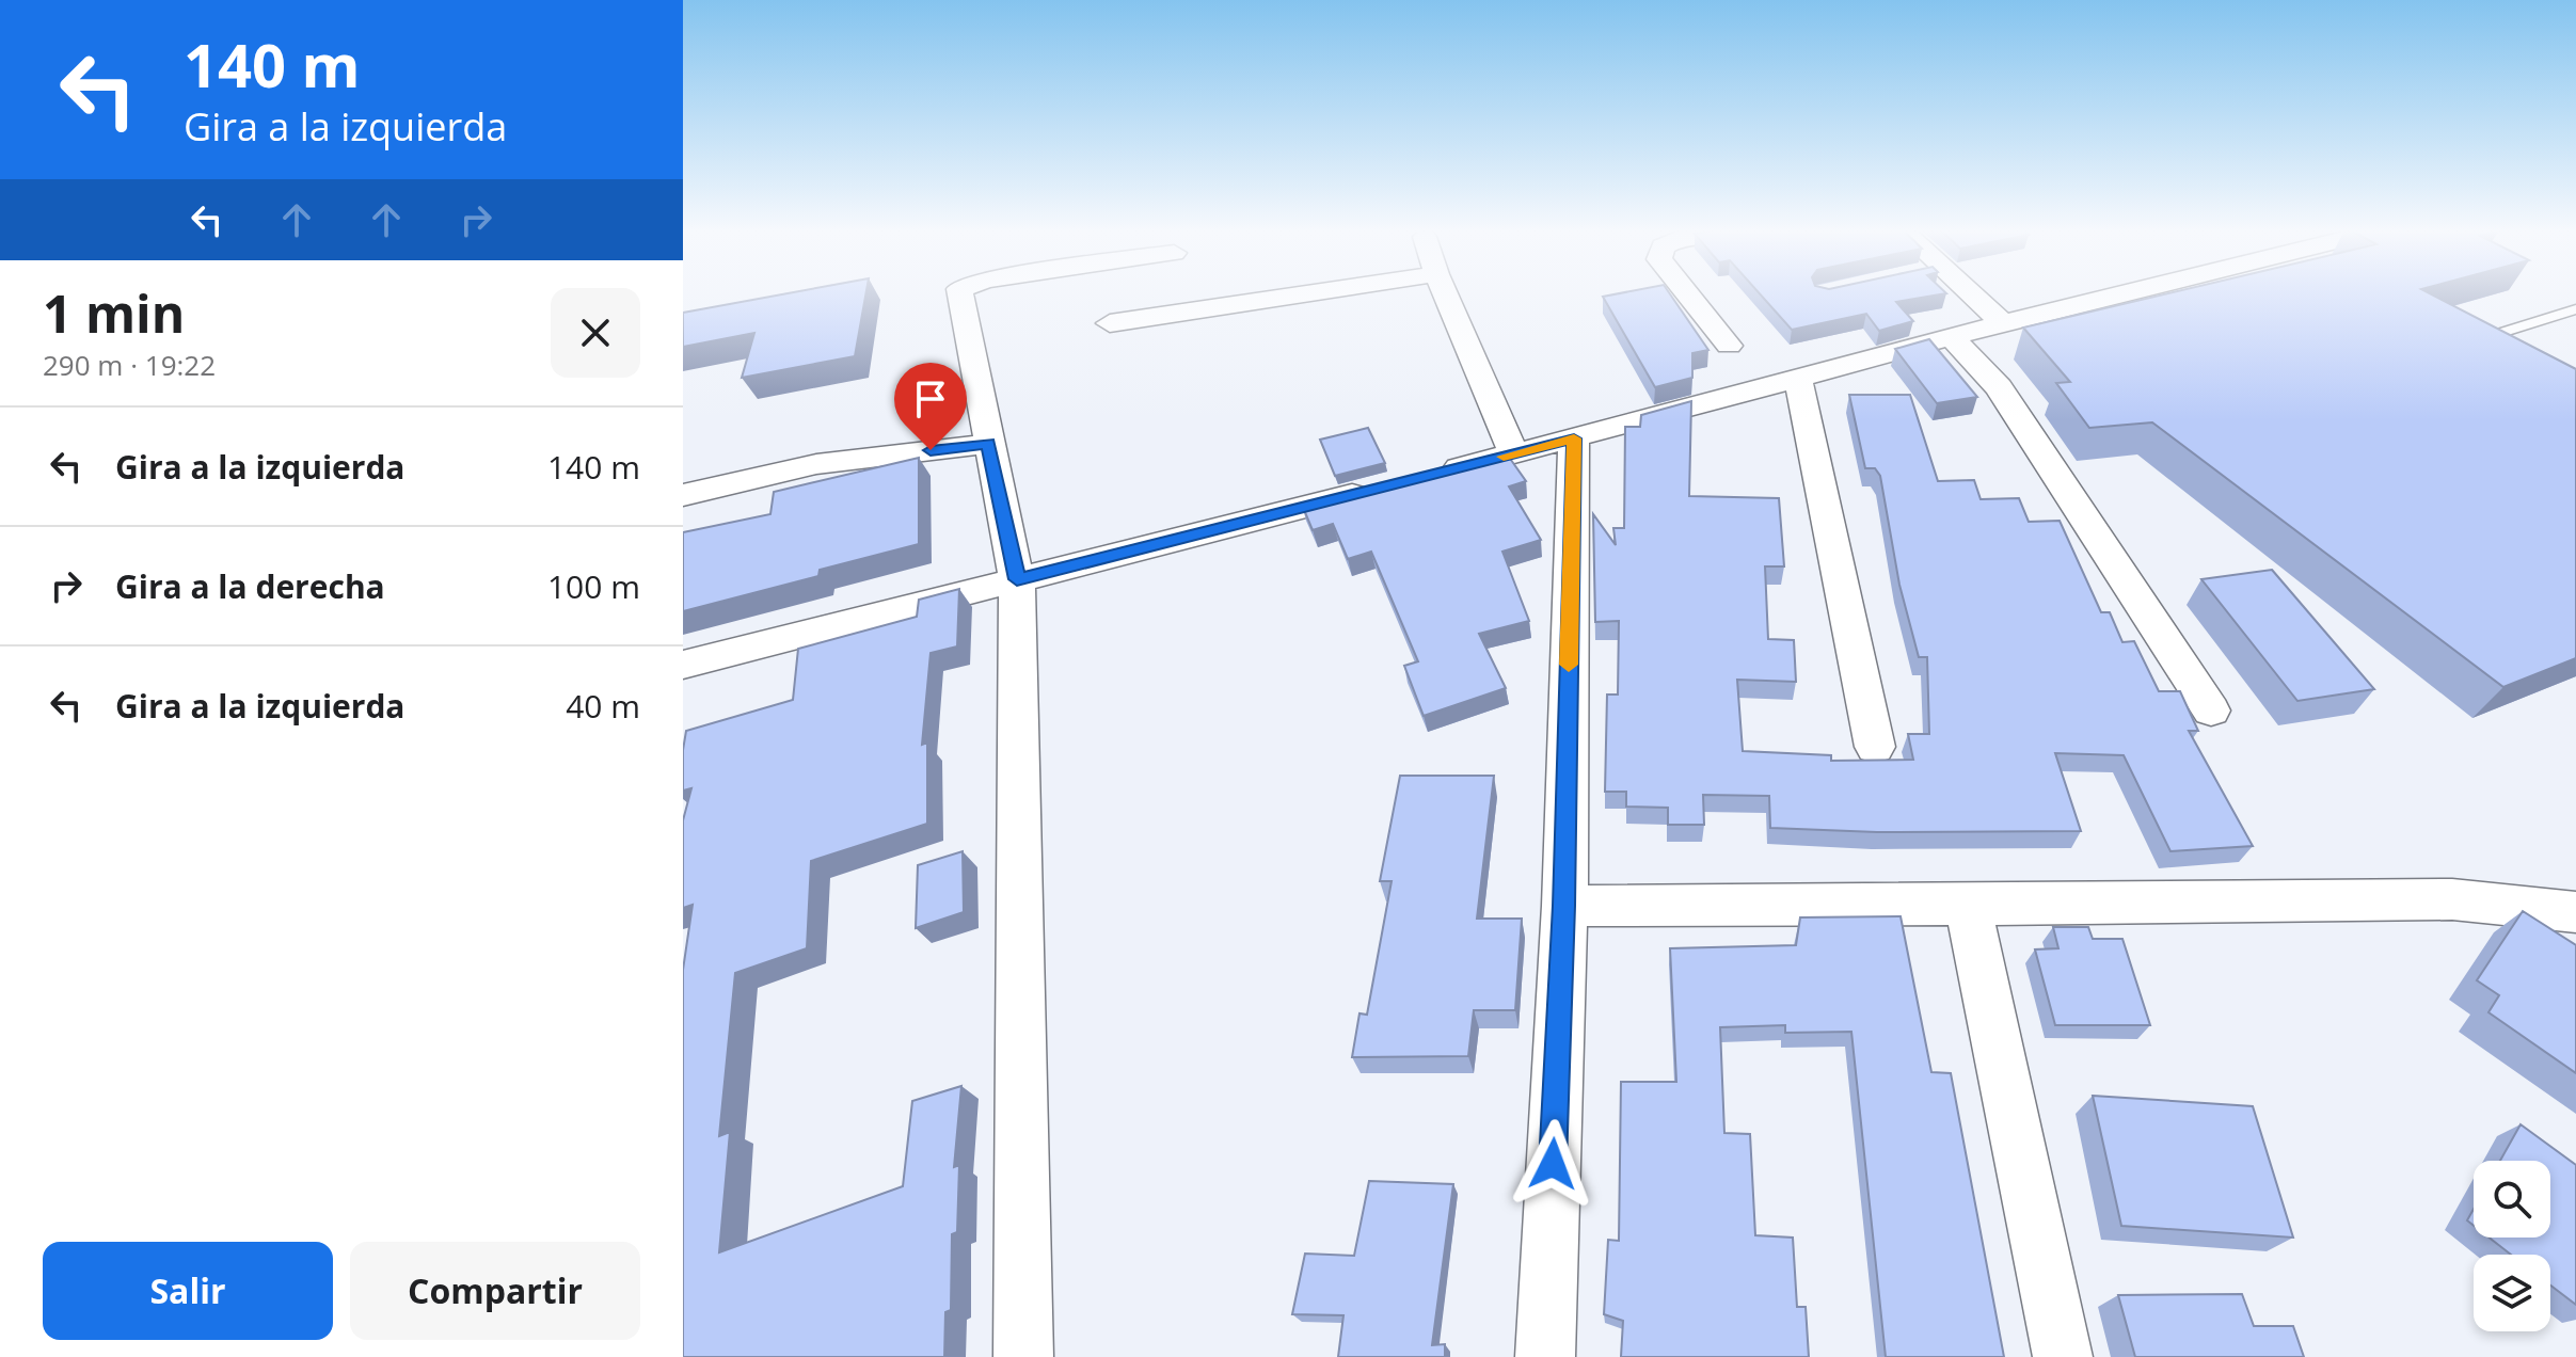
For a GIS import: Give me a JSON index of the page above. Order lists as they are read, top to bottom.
{
  "page": {
    "turn": ["140 m", "Gira a la izquierda"],
    "heading": ["1 min", "290 m · 19:22"],
    "list": [
      {
        "name": "Gira a la izquierda",
        "value": "140 m"
      },
      {
        "name": "Gira a la derecha",
        "value": "100 m"
      },
      {
        "name": "Gira a la izquierda",
        "value": "40 m"
      }
    ],
    "buttons": ["Salir", "Compartir"]
  }
}
